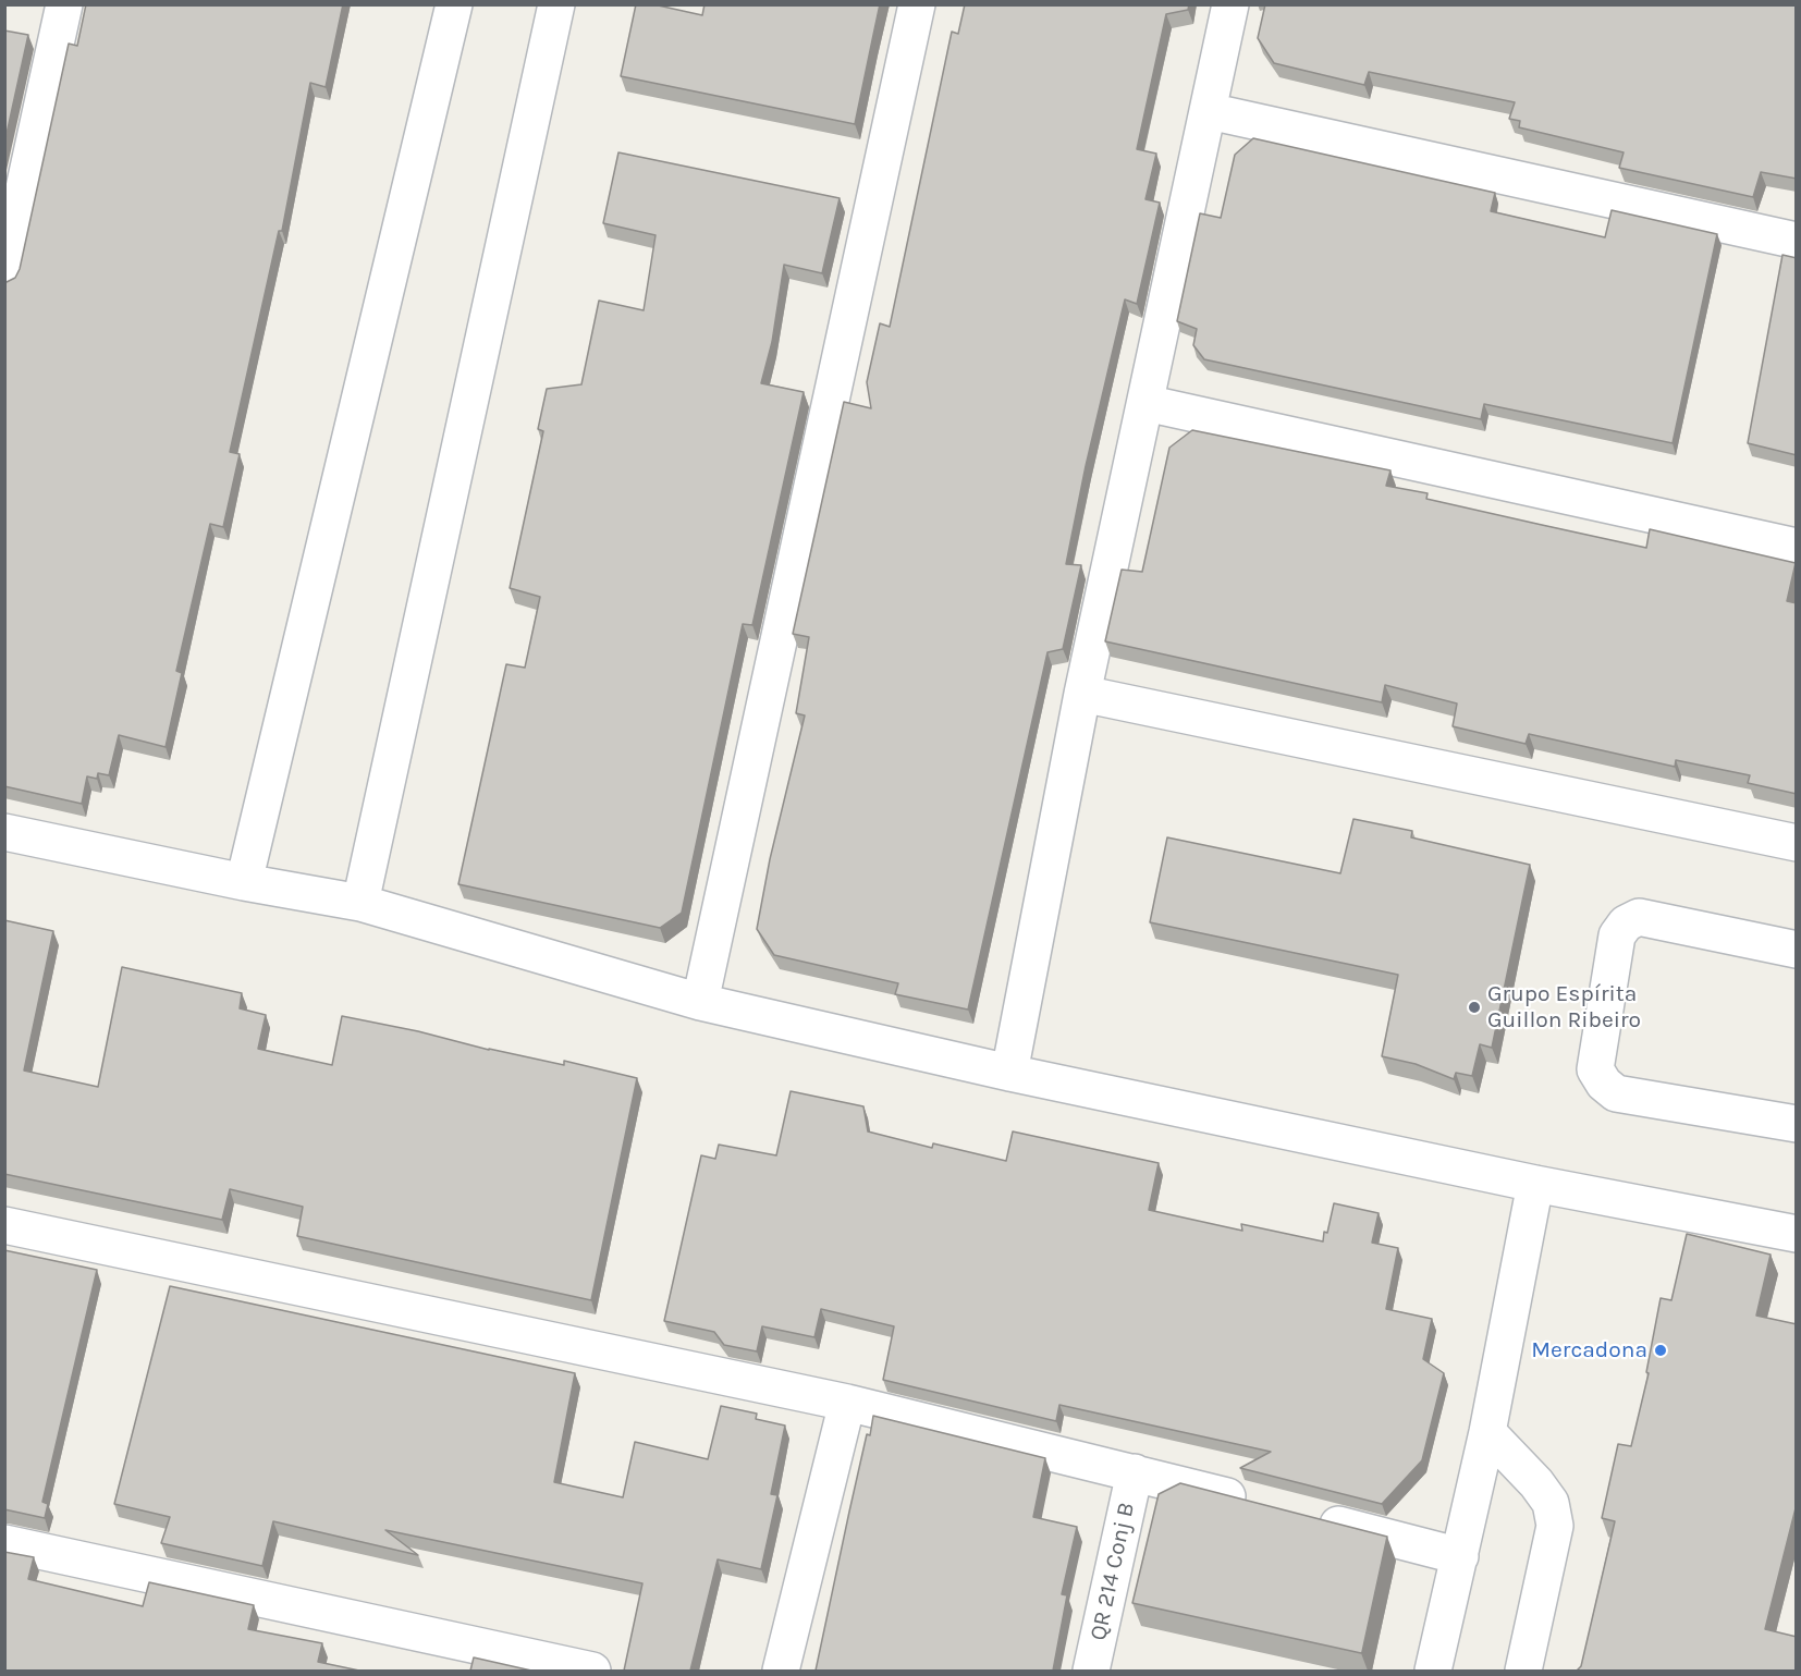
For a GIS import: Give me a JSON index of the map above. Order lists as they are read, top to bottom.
{
  "streets": {
    "street": ["QR 214 Conj B"]
  },
  "places": ["Grupo Espírita Guillon Ribeiro", "Mercadona"]
}
